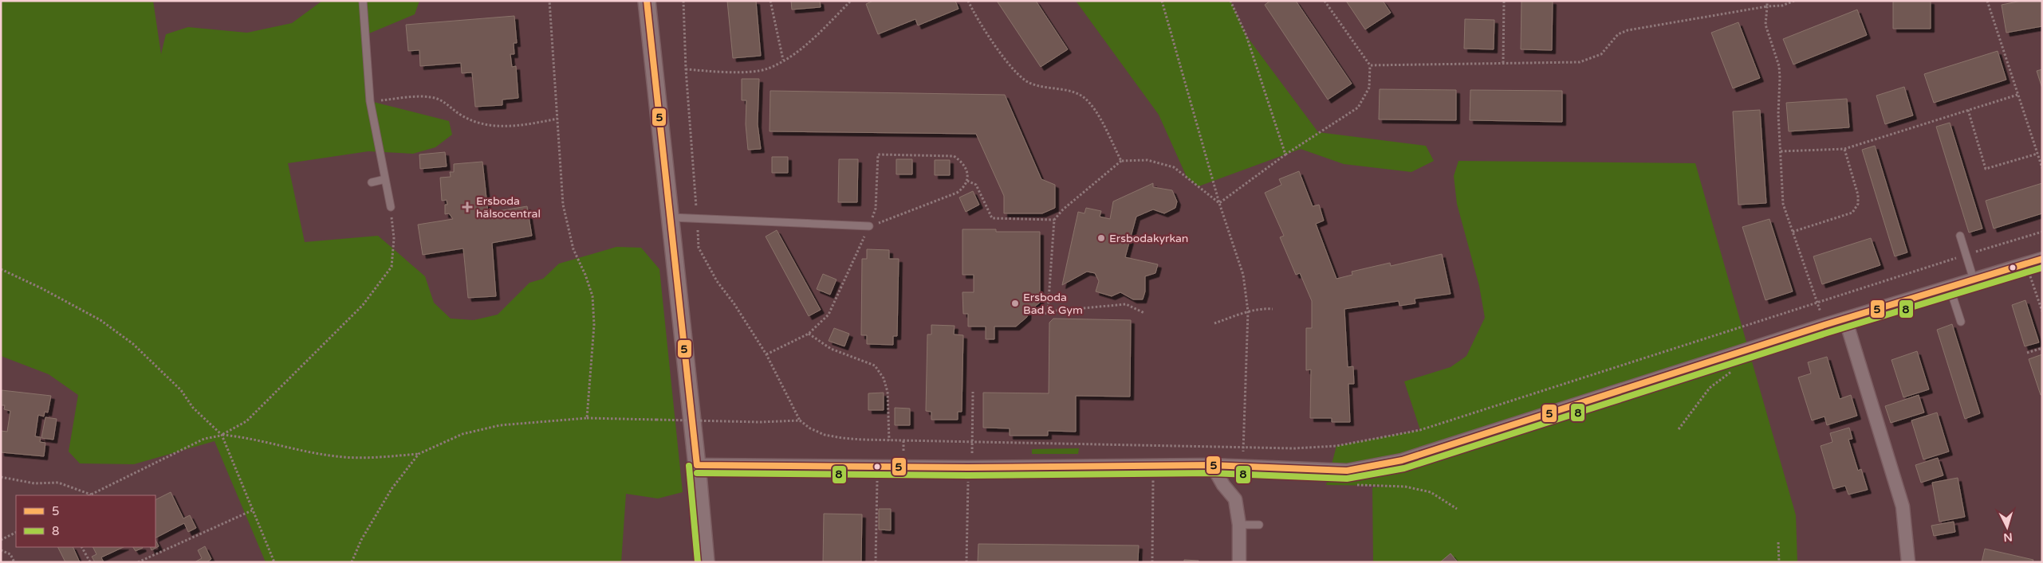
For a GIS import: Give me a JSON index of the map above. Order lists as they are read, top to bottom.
{
  "places": {
    "health": ["Ersboda hälsocentral"],
    "other": ["Ersbodakyrkan", "Ersboda Bad & Gym"]
  },
  "lines": ["transit line 5", "transit line 8"],
  "legend": ["5", "8"],
  "north": "bottom"
}
